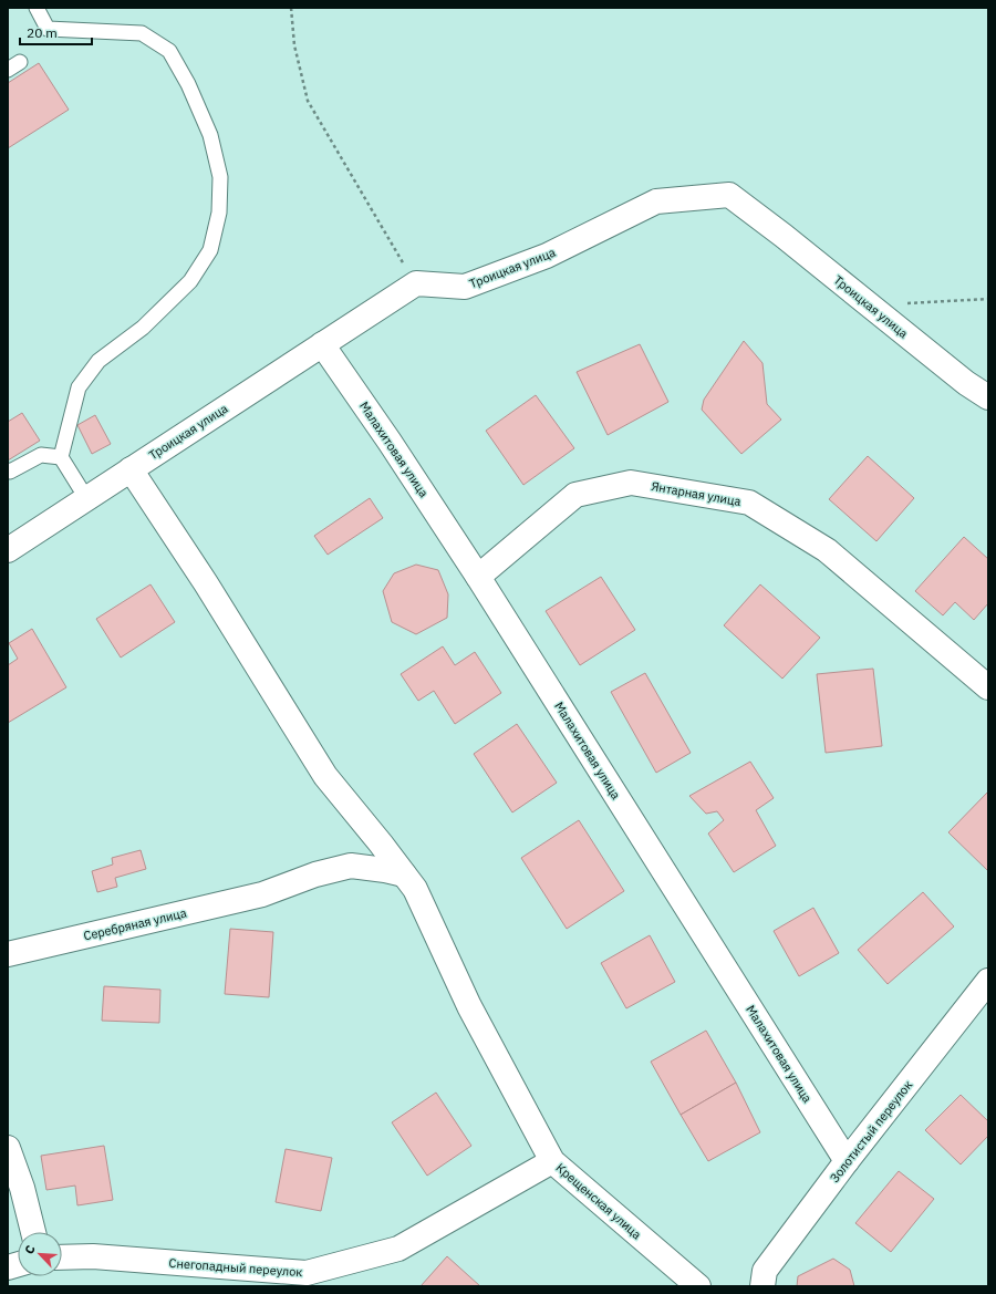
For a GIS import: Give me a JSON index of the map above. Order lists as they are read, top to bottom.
{
  "streets": {
    "street": [
      "Троицкая улица",
      "Малахитовая улица",
      "Янтарная улица",
      "Серебряная улица",
      "Золотистый переулок",
      "Крещенская улица",
      "Снегопадный переулок"
    ]
  },
  "crossings": [
    ["Троицкая улица", "Малахитовая улица"],
    ["Троицкая улица", "Крещенская улица"],
    ["Малахитовая улица", "Янтарная улица"],
    ["Малахитовая улица", "Золотистый переулок"],
    ["Серебряная улица", "Крещенская улица"],
    ["Крещенская улица", "Снегопадный переулок"]
  ],
  "scale_bar": "20 m",
  "north": "top left"
}
